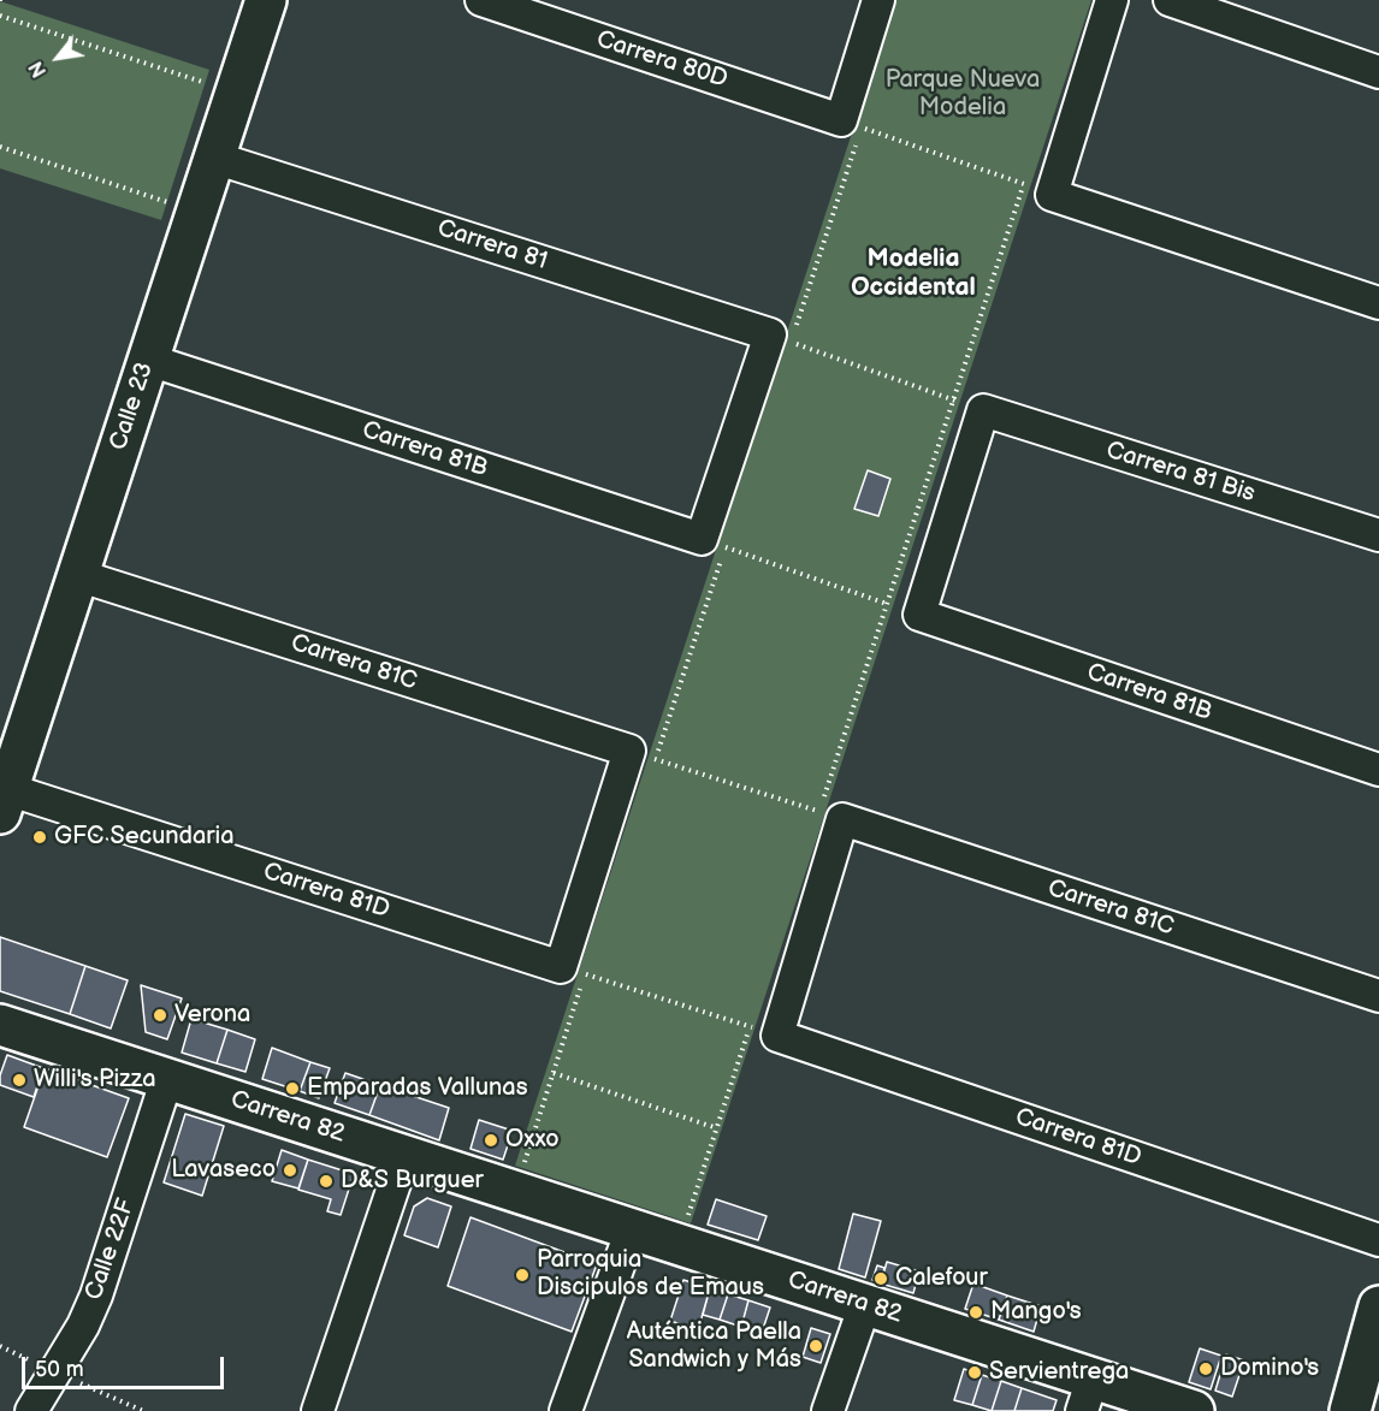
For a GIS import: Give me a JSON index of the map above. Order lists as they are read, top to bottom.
{
  "streets": {
    "street": [
      "Carrera 80D",
      "Carrera 81",
      "Calle 23",
      "Carrera 81B",
      "Carrera 81 Bis",
      "Carrera 81C",
      "Carrera 81D",
      "Carrera 82",
      "Calle 22F"
    ]
  },
  "crossings": [
    ["Carrera 81", "Calle 23"],
    ["Calle 23", "Carrera 81B"],
    ["Calle 23", "Carrera 81C"],
    ["Calle 23", "Carrera 81D"],
    ["Carrera 82", "Calle 22F"]
  ],
  "districts": ["Modelia Occidental"],
  "parks": ["Parque Nueva Modelia"],
  "places": [
    "GFC Secundaria",
    "Verona",
    "Willi's Pizza",
    "Emparadas Vallunas",
    "Oxxo",
    "Lavaseco",
    "D&S Burguer",
    "Parroquia Discipulos de Emaus",
    "Calefour",
    "Mango's",
    "Auténtica Paella Sandwich y Más",
    "Domino's",
    "Servientrega"
  ],
  "scale_bar": "50 m",
  "north": "bottom left"
}
